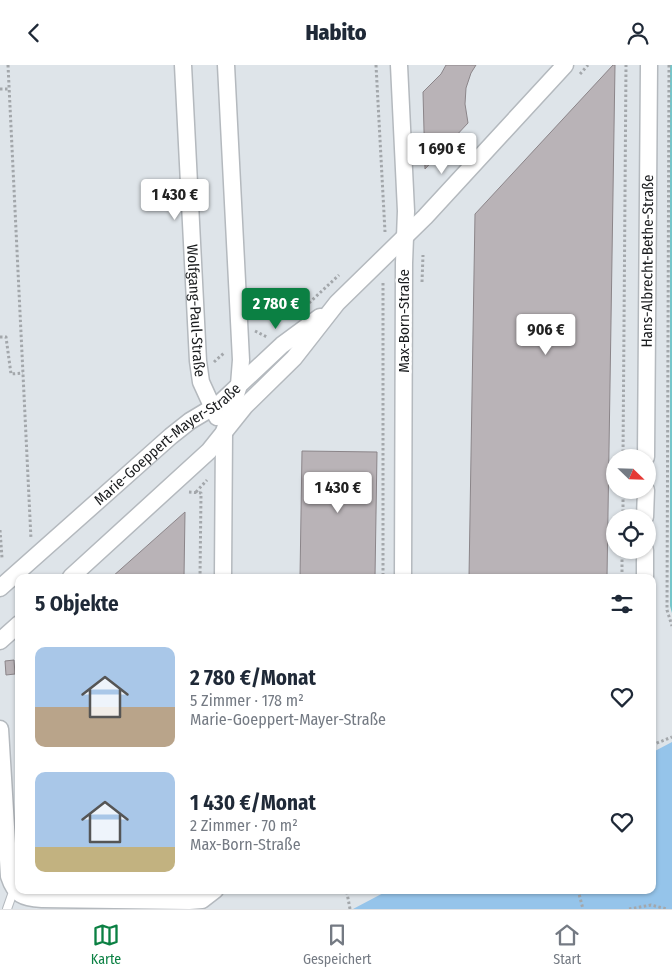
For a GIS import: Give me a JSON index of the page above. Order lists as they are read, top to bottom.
{
  "streets": {
    "street": [
      "Hans-Albrecht-Bethe-Straße",
      "Wolfgang-Paul-Straße",
      "Max-Born-Straße",
      "Marie-Goeppert-Mayer-Straße"
    ]
  },
  "crossings": [
    ["Wolfgang-Paul-Straße", "Marie-Goeppert-Mayer-Straße"],
    ["Max-Born-Straße", "Marie-Goeppert-Mayer-Straße"]
  ],
  "north": "bottom right",
  "page": {
    "header": "Habito",
    "price": [
      "1 690 €",
      "1 430 €",
      "2 780 €",
      "906 €",
      "1 430 €"
    ],
    "heading": "5 Objekte",
    "list": [
      {
        "name": "2 780 €/Monat",
        "note": "5 Zimmer · 178 m² · Marie-Goeppert-Mayer-Straße"
      },
      {
        "name": "1 430 €/Monat",
        "note": "2 Zimmer · 70 m² · Max-Born-Straße"
      }
    ],
    "tabs": ["Karte", "Gespeichert", "Start"]
  }
}
